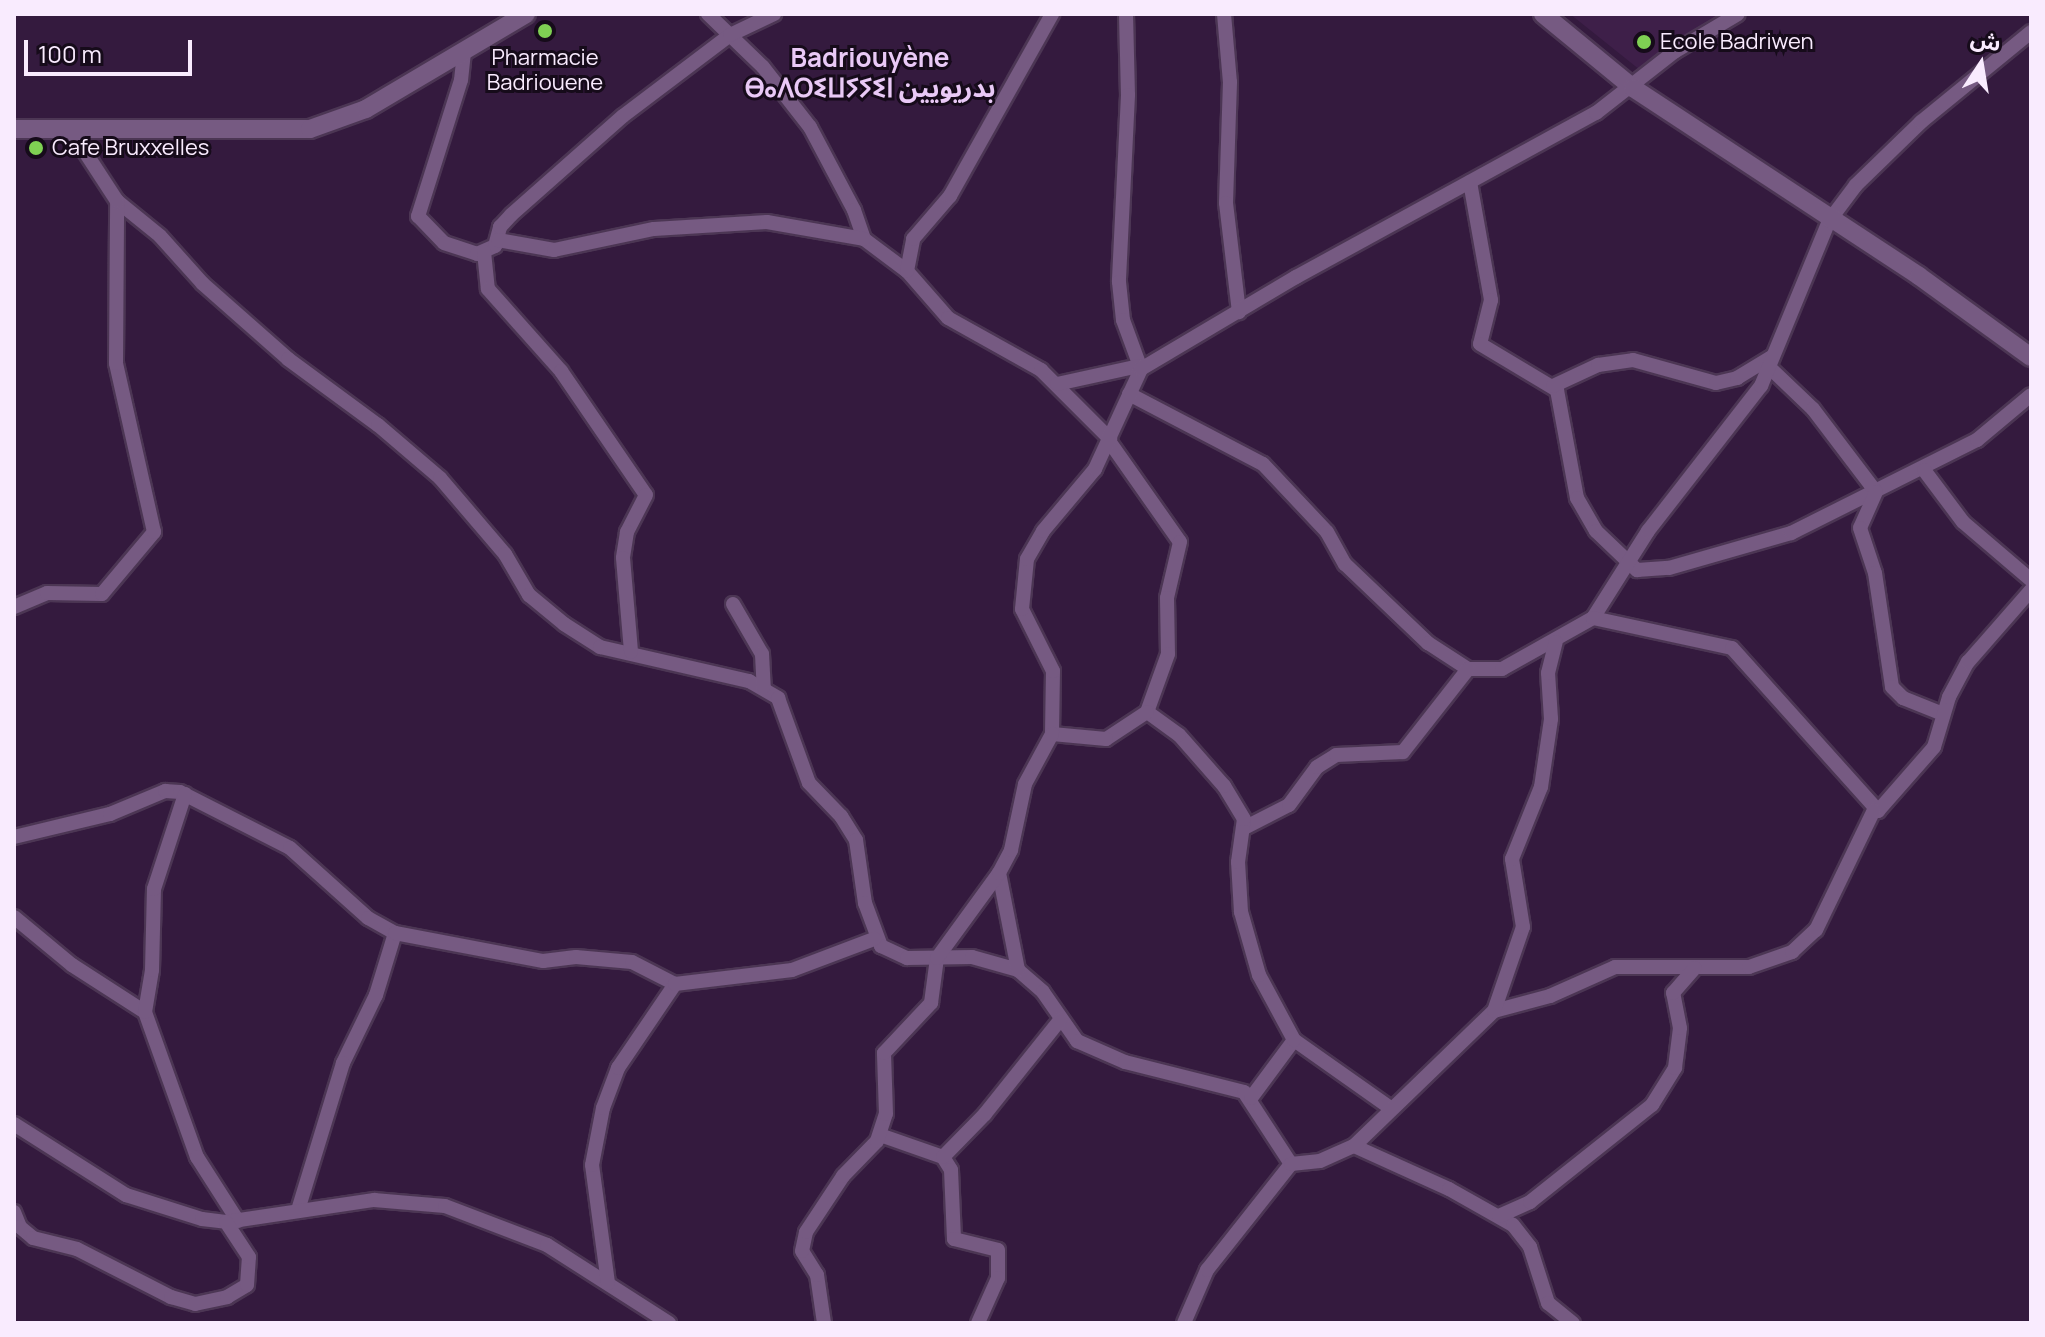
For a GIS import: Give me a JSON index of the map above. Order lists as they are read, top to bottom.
{
  "districts": ["Badriouyène ⴱⴰⴷⵔⵉⵡⵢⵢⵉⵏ بدريويين"],
  "places": ["Pharmacie Badriouene", "Ecole Badriwen", "Cafe Bruxxelles"],
  "scale_bar": "100 m",
  "north": "top"
}
